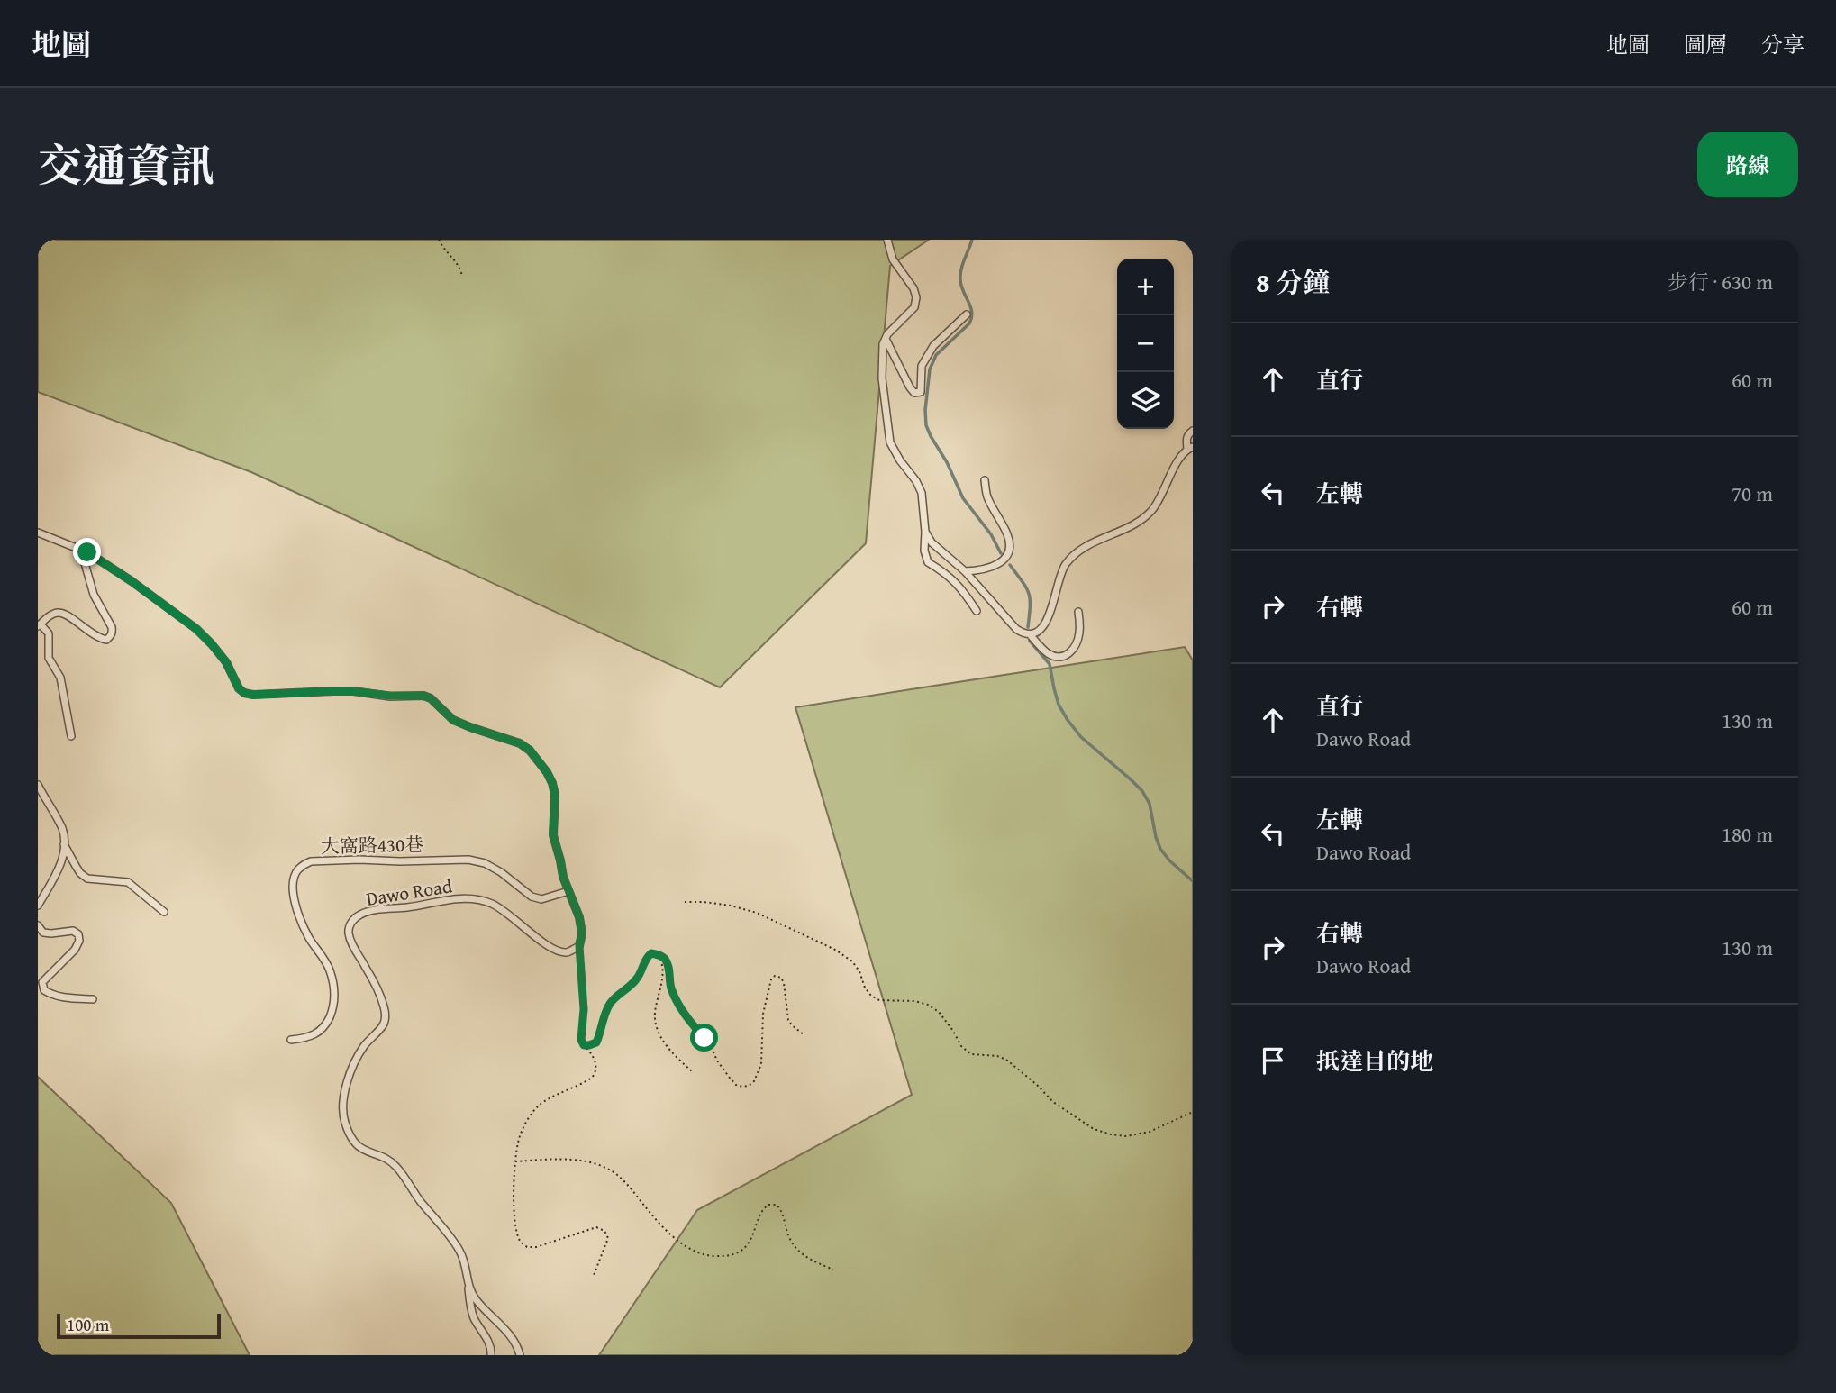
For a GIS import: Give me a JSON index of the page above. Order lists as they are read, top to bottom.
{
  "streets": {
    "lane": ["大窩路430巷", "Dawo Road"]
  },
  "scale_bar": "100 m",
  "page": {
    "header": "地圖",
    "nav": ["地圖", "圖層", "分享"],
    "title": "交通資訊",
    "buttons": "路線",
    "heading": ["8 分鐘", "步行 · 630 m"],
    "map_buttons": ["+", "−"],
    "list": [
      ["直行", "60 m"],
      ["左轉", "70 m"],
      ["右轉", "60 m"],
      ["直行", "Dawo Road", "130 m"],
      ["左轉", "Dawo Road", "180 m"],
      ["右轉", "Dawo Road", "130 m"],
      "抵達目的地"
    ],
    "scale": "100 m"
  }
}
